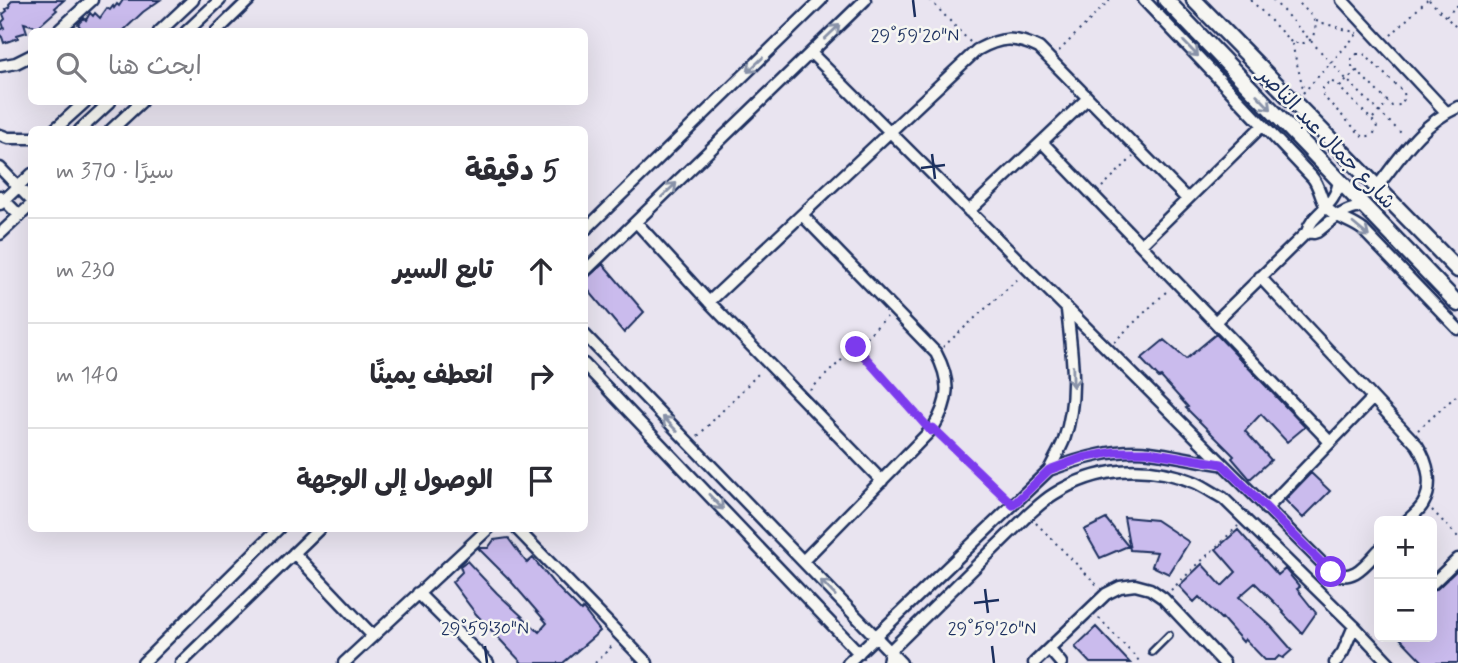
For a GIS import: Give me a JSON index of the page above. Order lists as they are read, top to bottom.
{
  "streets": {
    "main road": ["شارع جمال عبد الناصر"]
  },
  "page": {
    "search": "ابحث هنا",
    "heading": ["5 دقيقة", "سيرًا · 370 m"],
    "list": [
      ["تابع السير", "230 m"],
      ["انعطف يمينًا", "140 m"],
      "الوصول إلى الوجهة"
    ],
    "map_buttons": ["+", "−"]
  },
  "coordinates": ["29°59'20\"N", "29°59'30\"N"]
}
